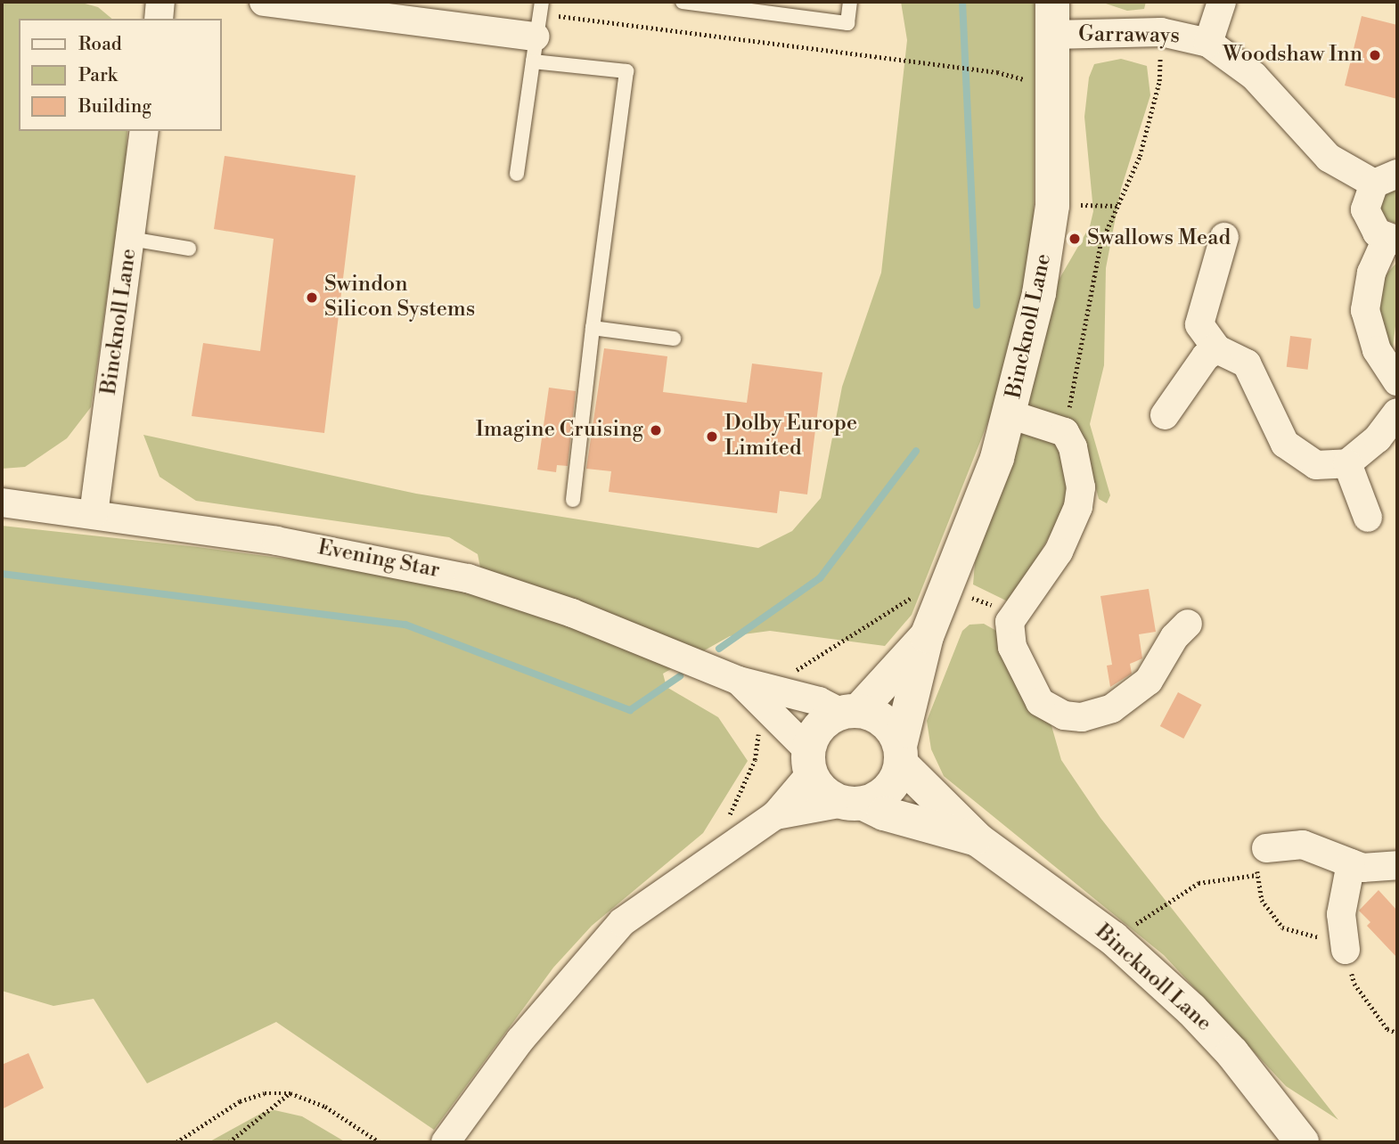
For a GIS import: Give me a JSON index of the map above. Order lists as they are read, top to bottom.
{
  "streets": {
    "street": ["Garraways", "Bincknoll Lane", "Evening Star"]
  },
  "crossings": [
    ["Garraways", "Bincknoll Lane"],
    ["Bincknoll Lane", "Evening Star"]
  ],
  "places": [
    "Woodshaw Inn",
    "Swallows Mead",
    "Swindon Silicon Systems",
    "Imagine Cruising",
    "Dolby Europe Limited"
  ],
  "legend": ["Road", "Park", "Building"]
}
